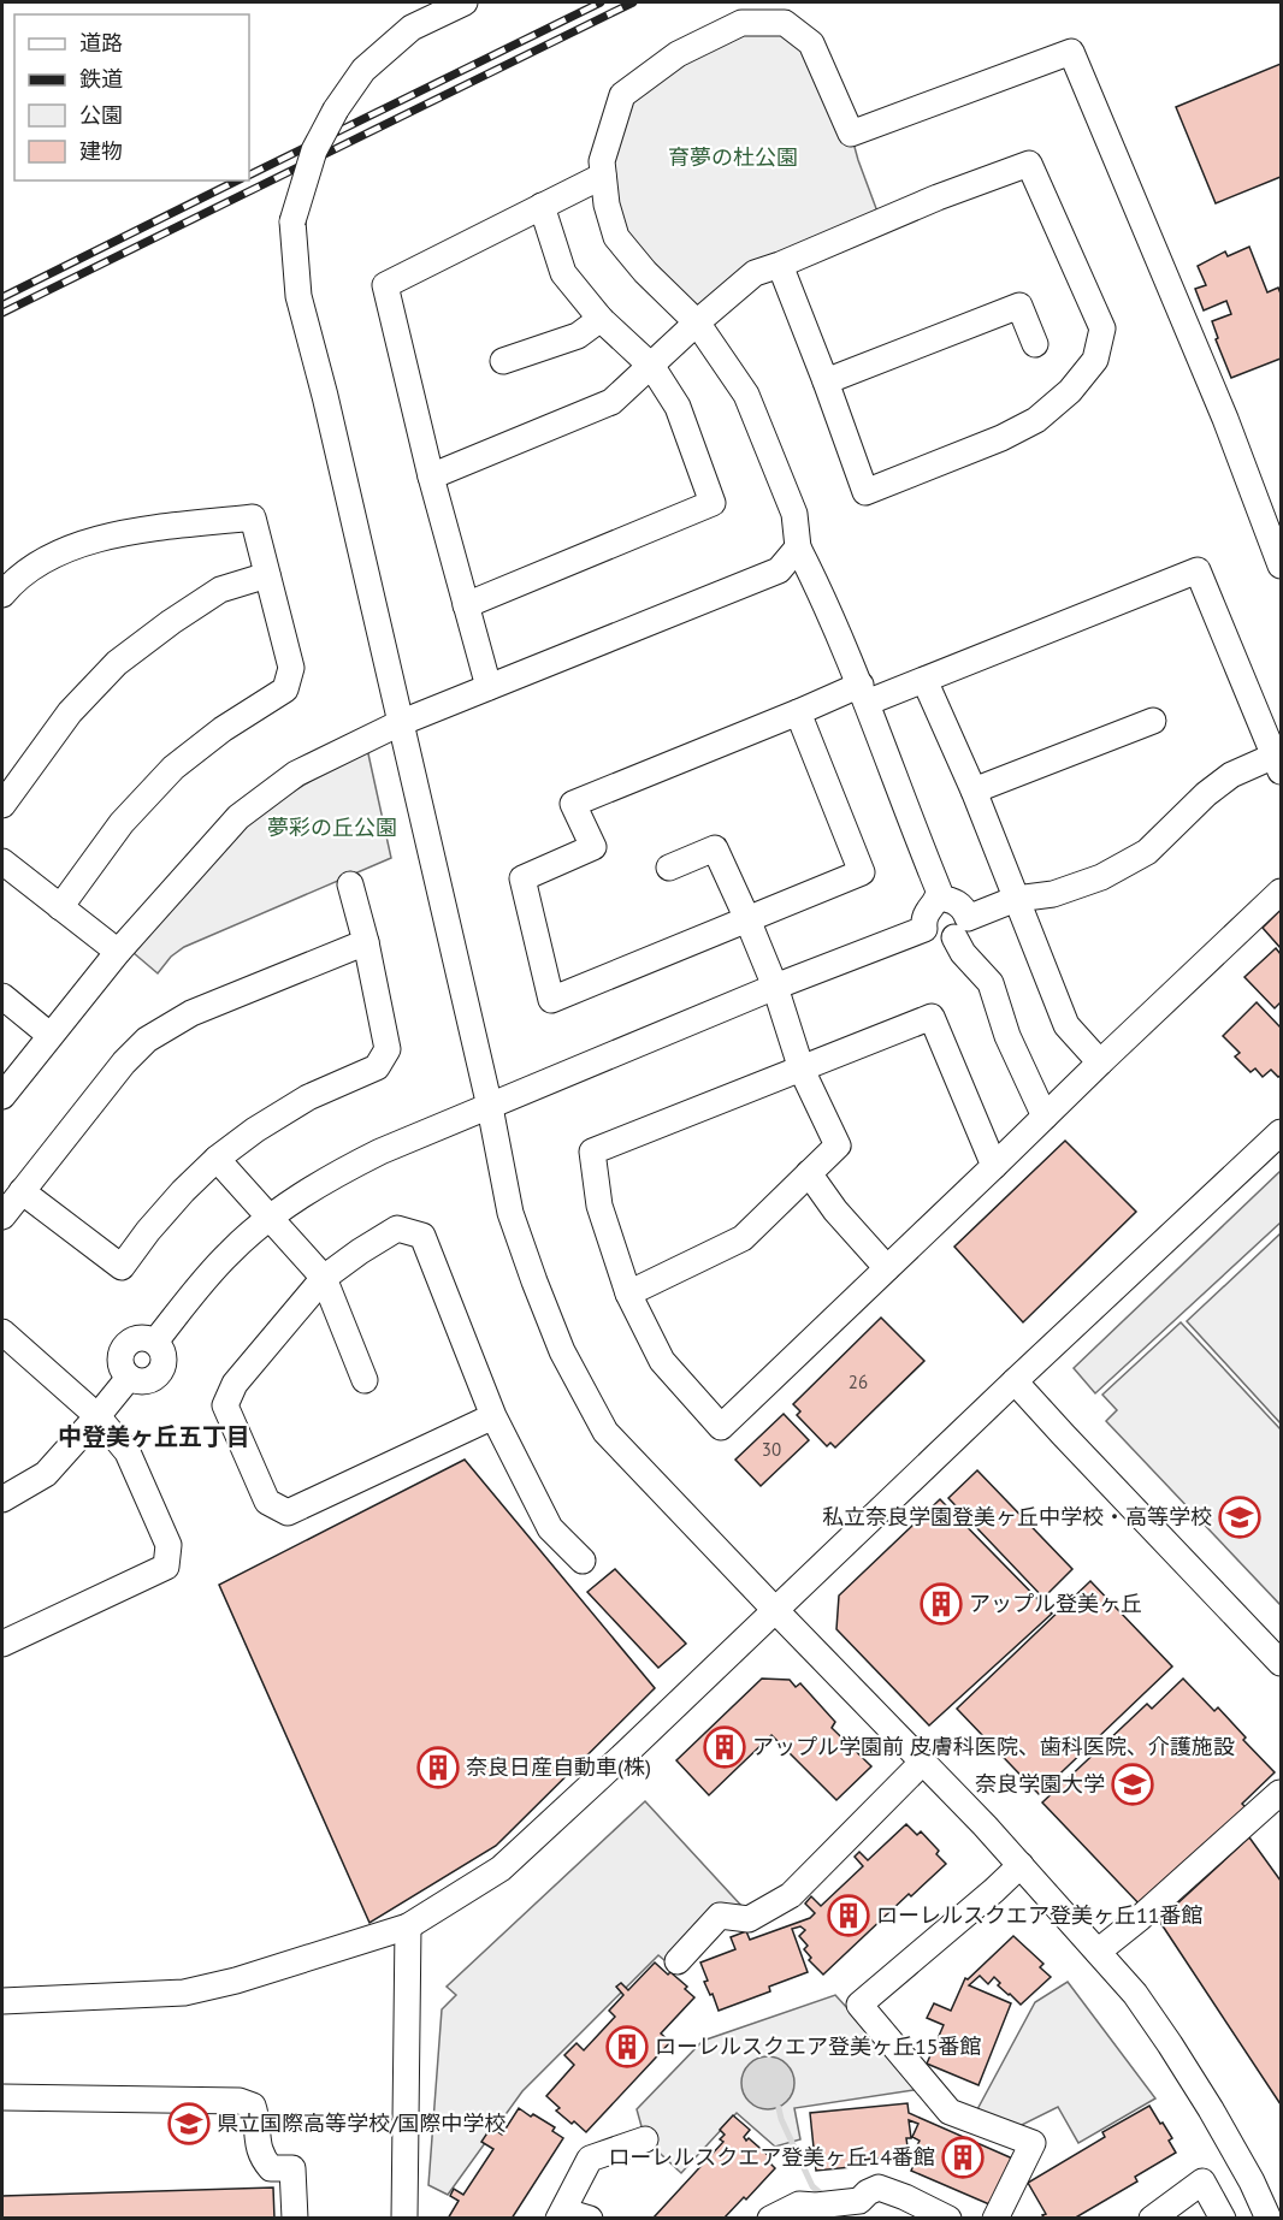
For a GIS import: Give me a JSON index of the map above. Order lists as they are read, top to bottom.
{
  "districts": ["中登美ヶ丘五丁目"],
  "parks": ["育夢の杜公園", "夢彩の丘公園"],
  "places": {
    "school or university": ["私立奈良学園登美ヶ丘中学校・高等学校", "奈良学園大学", "県立国際高等学校/国際中学校"],
    "building": [
      "アップル登美ヶ丘",
      "アップル学園前 皮膚科医院、歯科医院、介護施設",
      "奈良日産自動車(株)",
      "ローレルスクエア登美ヶ丘11番館",
      "ローレルスクエア登美ヶ丘15番館",
      "ローレルスクエア登美ヶ丘14番館"
    ]
  },
  "house_numbers": ["26", "30"],
  "legend": [
    "道路",
    "鉄道",
    "公園",
    "建物"
  ]
}
